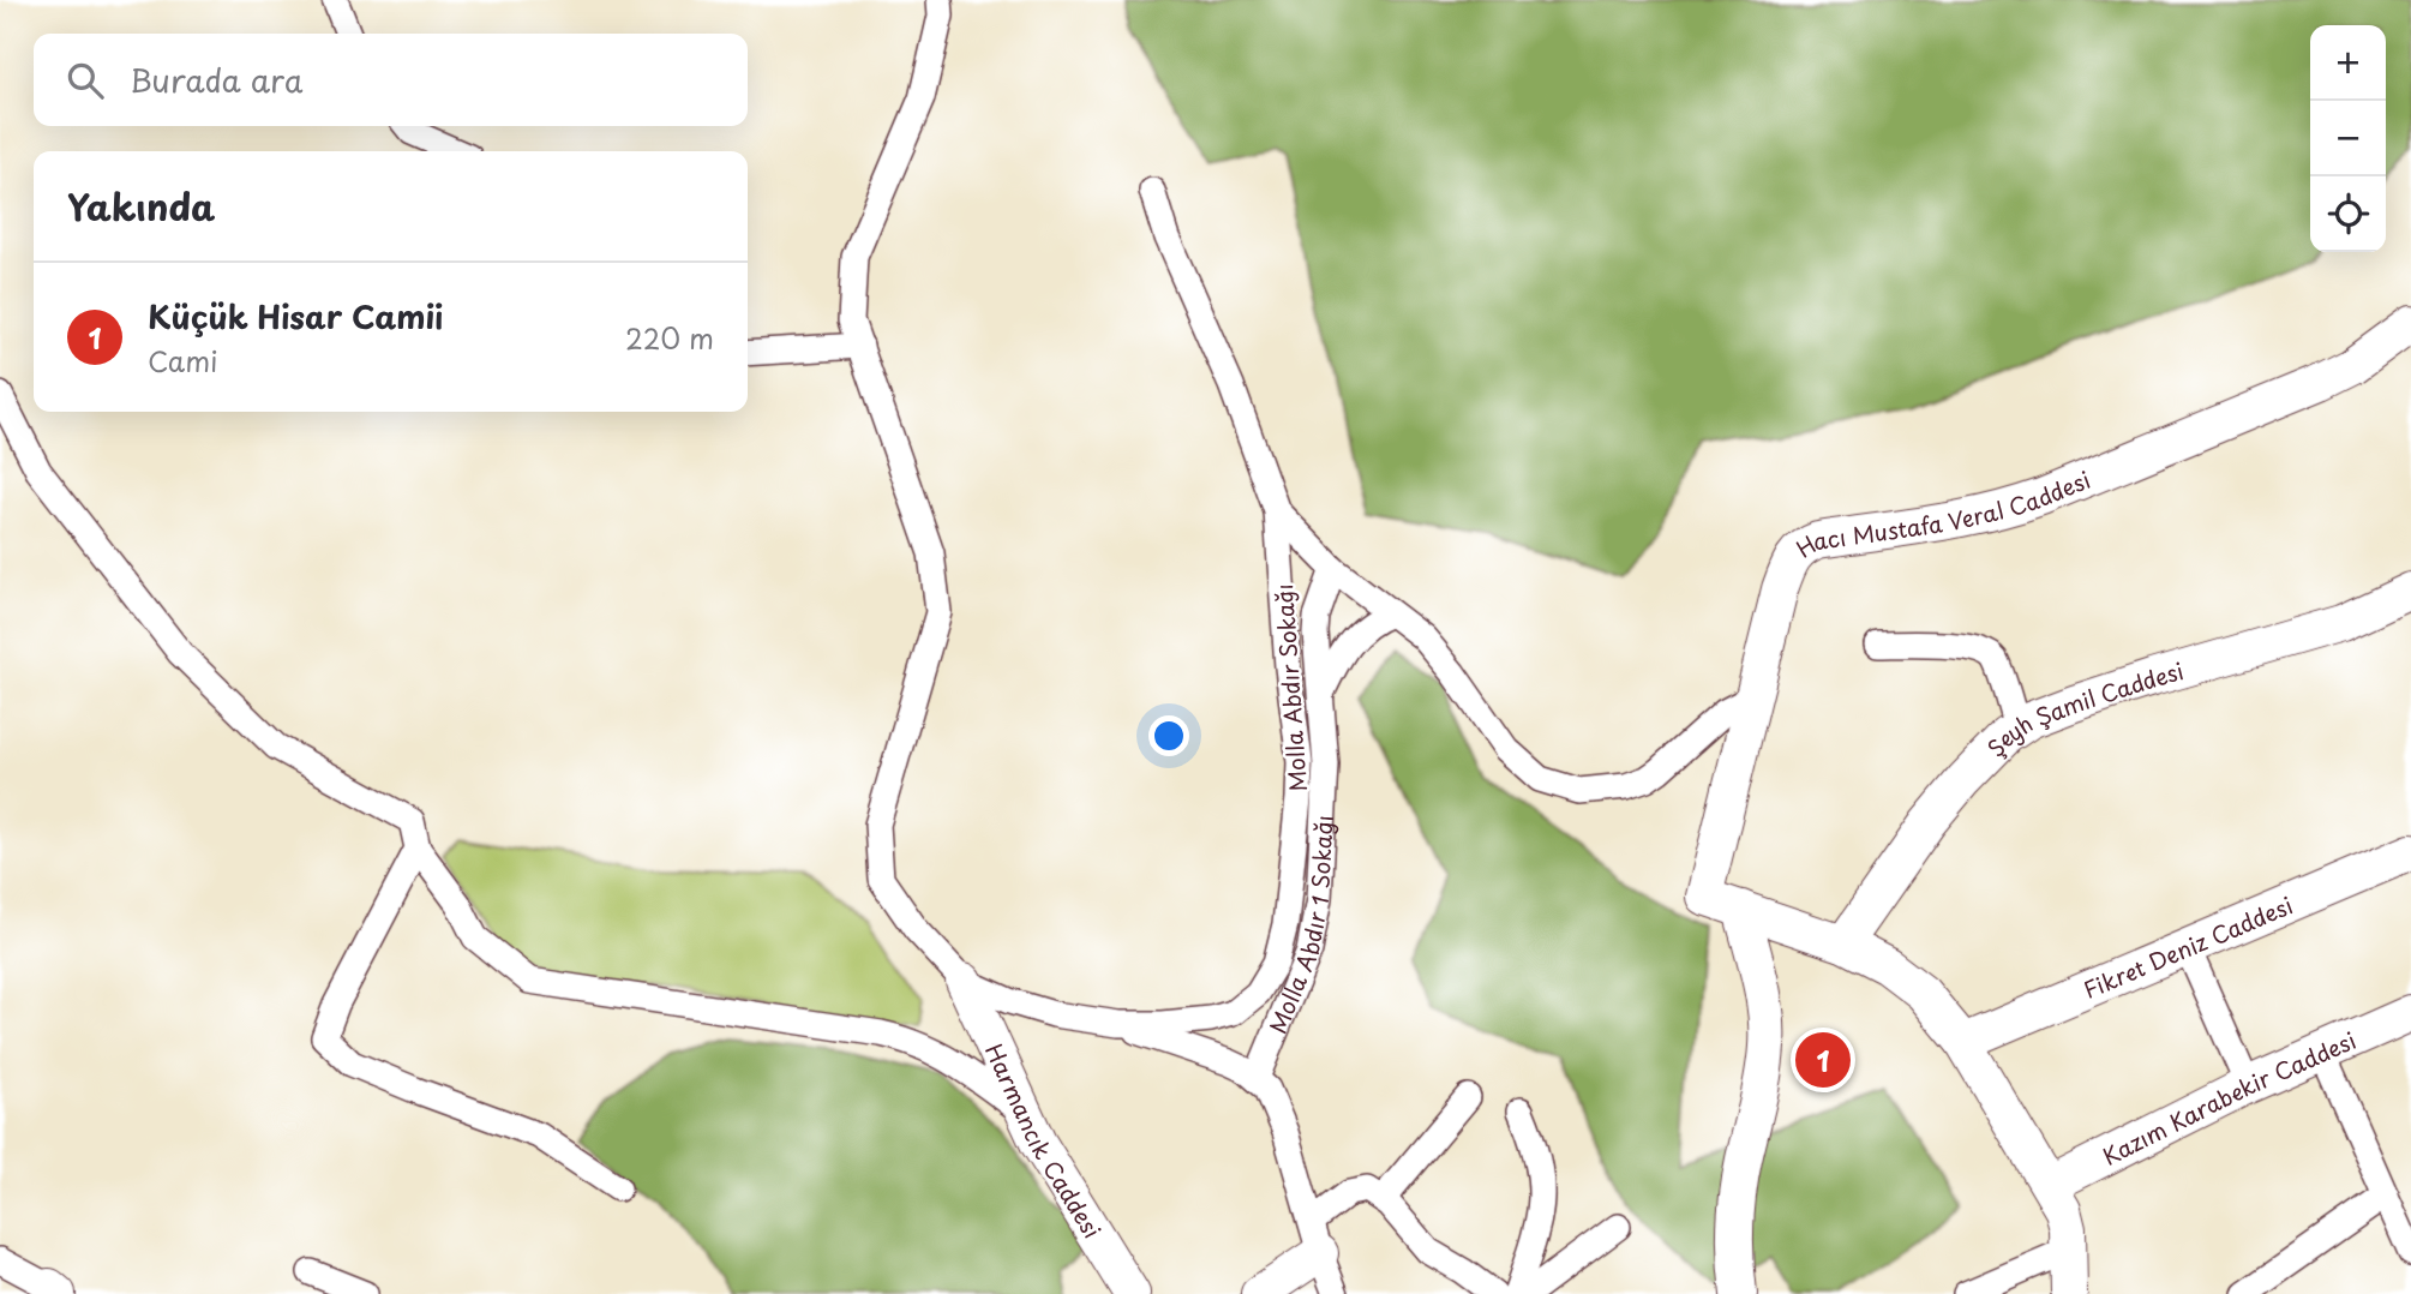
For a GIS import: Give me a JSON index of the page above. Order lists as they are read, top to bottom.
{
  "streets": {
    "street": [
      "Hacı Mustafa Veral Caddesi",
      "Molla Abdır Sokağı",
      "Şeyh Şamil Caddesi",
      "Molla Abdır 1 Sokağı",
      "Fikret Deniz Caddesi",
      "Kazım Karabekir Caddesi",
      "Harmancık Caddesi"
    ]
  },
  "crossings": [
    ["Molla Abdır Sokağı", "Harmancık Caddesi"]
  ],
  "page": {
    "map_buttons": ["+", "−"],
    "search": "Burada ara",
    "heading": "Yakında",
    "list": [
      {
        "mark": "1",
        "name": "Küçük Hisar Camii",
        "note": "Cami",
        "value": "220 m"
      }
    ],
    "pins": "1"
  }
}
